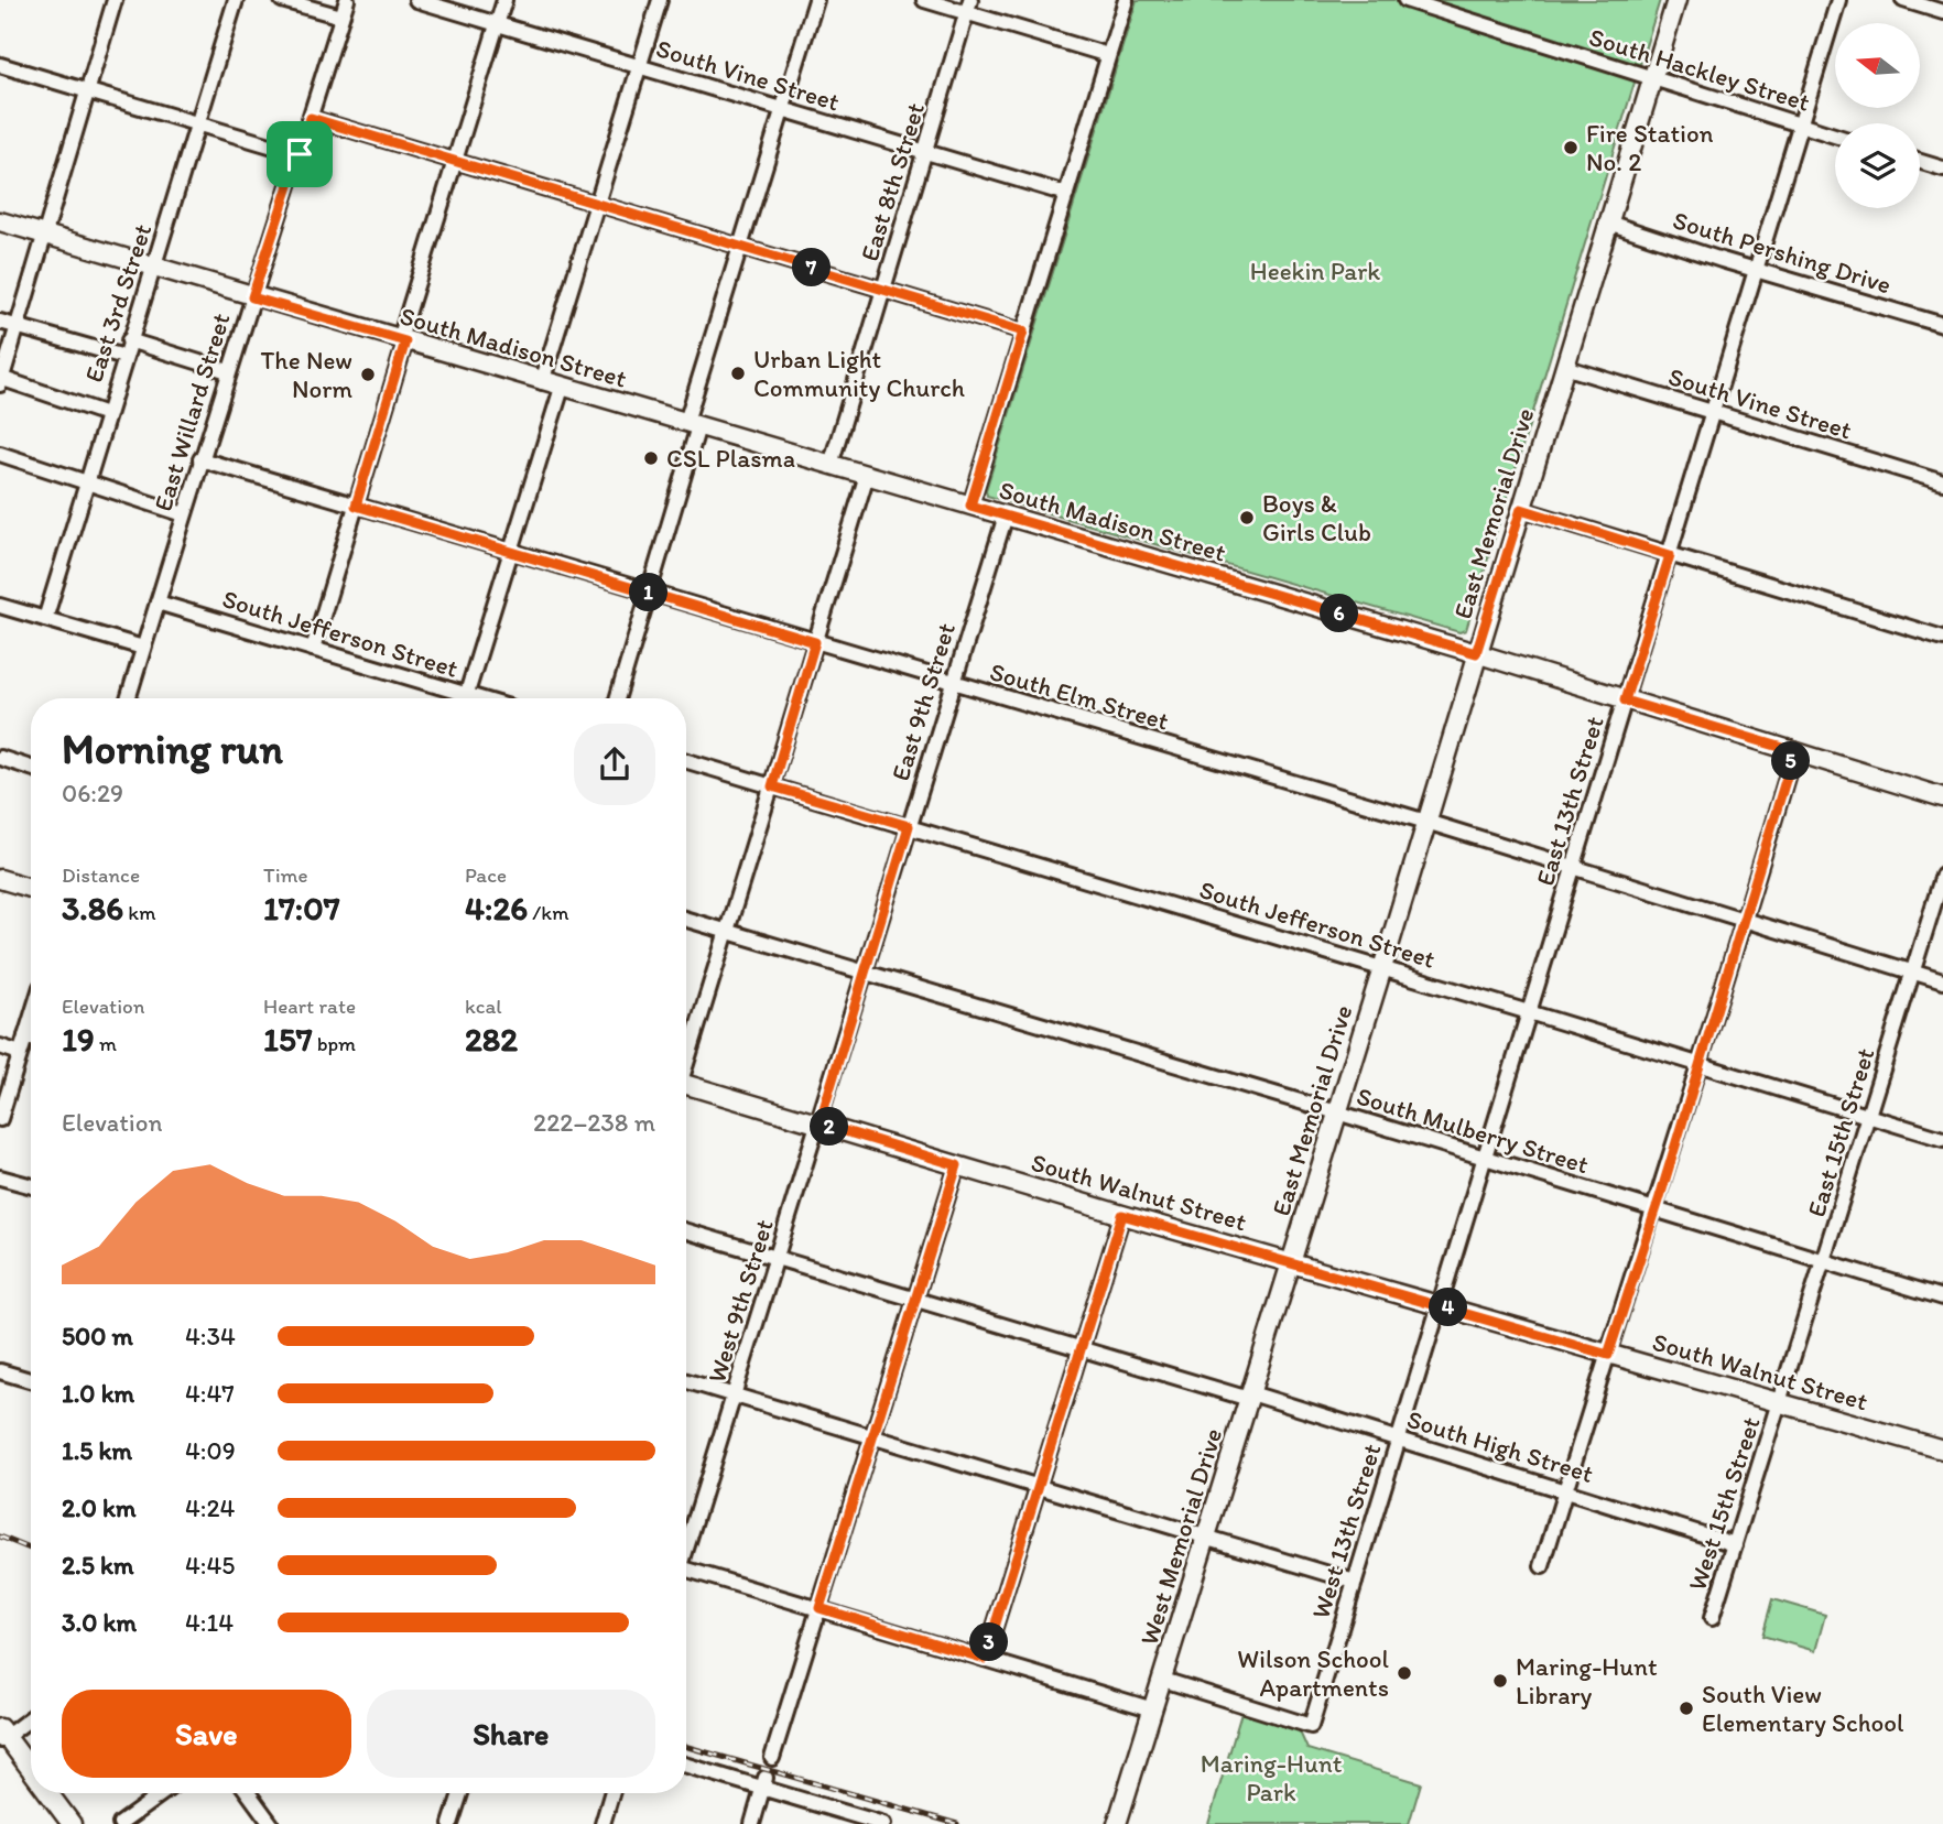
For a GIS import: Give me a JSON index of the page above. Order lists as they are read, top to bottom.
{
  "streets": {
    "main road": [
      "South Madison Street",
      "East Memorial Drive",
      "South Walnut Street",
      "West Memorial Drive"
    ],
    "street": [
      "South Hackley Street",
      "South Vine Street",
      "East 8th Street",
      "South Pershing Drive",
      "East 3rd Street",
      "East Willard Street",
      "South Jefferson Street",
      "South Elm Street",
      "East 9th Street",
      "East 13th Street",
      "South Mulberry Street",
      "East 15th Street",
      "West 9th Street",
      "South High Street",
      "West 15th Street",
      "West 13th Street"
    ]
  },
  "crossings": [
    ["South Hackley Street", "East Memorial Drive"],
    ["South Hackley Street", "East 13th Street"],
    ["South Vine Street", "East 8th Street"],
    ["South Vine Street", "East Memorial Drive"],
    ["South Vine Street", "East 13th Street"],
    ["East 8th Street", "South Madison Street"],
    ["South Pershing Drive", "East Memorial Drive"],
    ["South Pershing Drive", "East 13th Street"],
    ["East 3rd Street", "South Madison Street"],
    ["South Madison Street", "East Willard Street"],
    ["South Madison Street", "East Memorial Drive"],
    ["South Madison Street", "East 9th Street"],
    ["South Madison Street", "East 13th Street"],
    ["East Willard Street", "South Jefferson Street"],
    ["East Willard Street", "South Elm Street"],
    ["East Memorial Drive", "South Jefferson Street"],
    ["East Memorial Drive", "South Elm Street"],
    ["East Memorial Drive", "South Mulberry Street"],
    ["East Memorial Drive", "South Walnut Street"],
    ["East Memorial Drive", "West Memorial Drive"],
    ["South Jefferson Street", "East 9th Street"],
    ["South Jefferson Street", "East 13th Street"],
    ["South Jefferson Street", "East 15th Street"],
    ["South Elm Street", "East 9th Street"],
    ["South Elm Street", "East 13th Street"],
    ["South Elm Street", "East 15th Street"],
    ["East 9th Street", "South Mulberry Street"],
    ["East 9th Street", "South Walnut Street"],
    ["East 9th Street", "West 9th Street"],
    ["East 13th Street", "South Mulberry Street"],
    ["East 13th Street", "South Walnut Street"],
    ["East 13th Street", "West 13th Street"],
    ["South Mulberry Street", "East 15th Street"],
    ["East 15th Street", "South Walnut Street"],
    ["East 15th Street", "West 15th Street"],
    ["South Walnut Street", "West 9th Street"],
    ["South Walnut Street", "West 15th Street"],
    ["South Walnut Street", "West 13th Street"],
    ["South Walnut Street", "West Memorial Drive"],
    ["West 9th Street", "South High Street"],
    ["South High Street", "West 15th Street"],
    ["South High Street", "West 13th Street"],
    ["South High Street", "West Memorial Drive"],
    ["West 13th Street", "West Memorial Drive"]
  ],
  "parks": ["Heekin Park", "Maring-Hunt Park"],
  "places": [
    "Fire Station No. 2",
    "Urban Light Community Church",
    "The New Norm",
    "CSL Plasma",
    "Boys & Girls Club",
    "Wilson School Apartments",
    "Maring-Hunt Library",
    "South View Elementary School"
  ],
  "north": "left",
  "page": {
    "pins": [
      "7",
      "1",
      "6",
      "5",
      "2",
      "4",
      "3"
    ],
    "heading": ["Morning run", "06:29"],
    "stats": [
      ["Distance", "3.86 km"],
      ["Time", "17:07"],
      ["Pace", "4:26 /km"],
      ["Elevation", "19 m"],
      ["Heart rate", "157 bpm"],
      ["kcal", "282"]
    ],
    "chart": ["Elevation", "222–238 m"],
    "list": [
      {
        "name": "500 m",
        "note": "4:34"
      },
      {
        "name": "1.0 km",
        "note": "4:47"
      },
      {
        "name": "1.5 km",
        "note": "4:09"
      },
      {
        "name": "2.0 km",
        "note": "4:24"
      },
      {
        "name": "2.5 km",
        "note": "4:45"
      },
      {
        "name": "3.0 km",
        "note": "4:14"
      }
    ],
    "buttons": ["Save", "Share"]
  }
}
